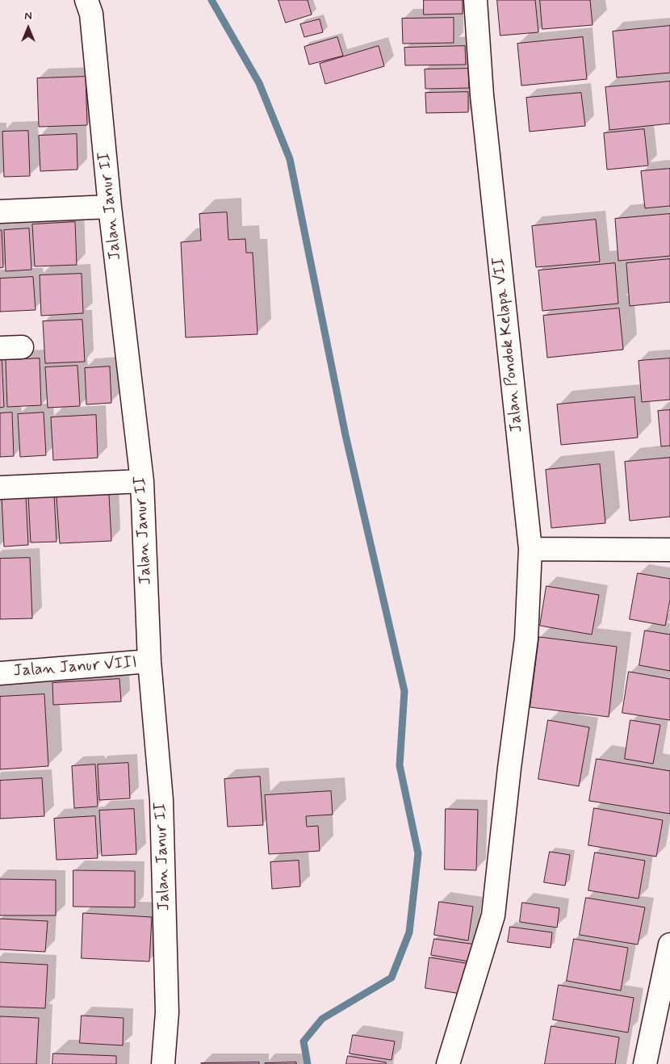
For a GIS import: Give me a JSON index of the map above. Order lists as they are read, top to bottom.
{
  "streets": {
    "street": ["Jalan Janur II", "Jalan Pondok Kelapa VII", "Jalan Janur VIII"]
  },
  "crossings": [
    ["Jalan Janur II", "Jalan Janur VIII"]
  ],
  "north": "top"
}
